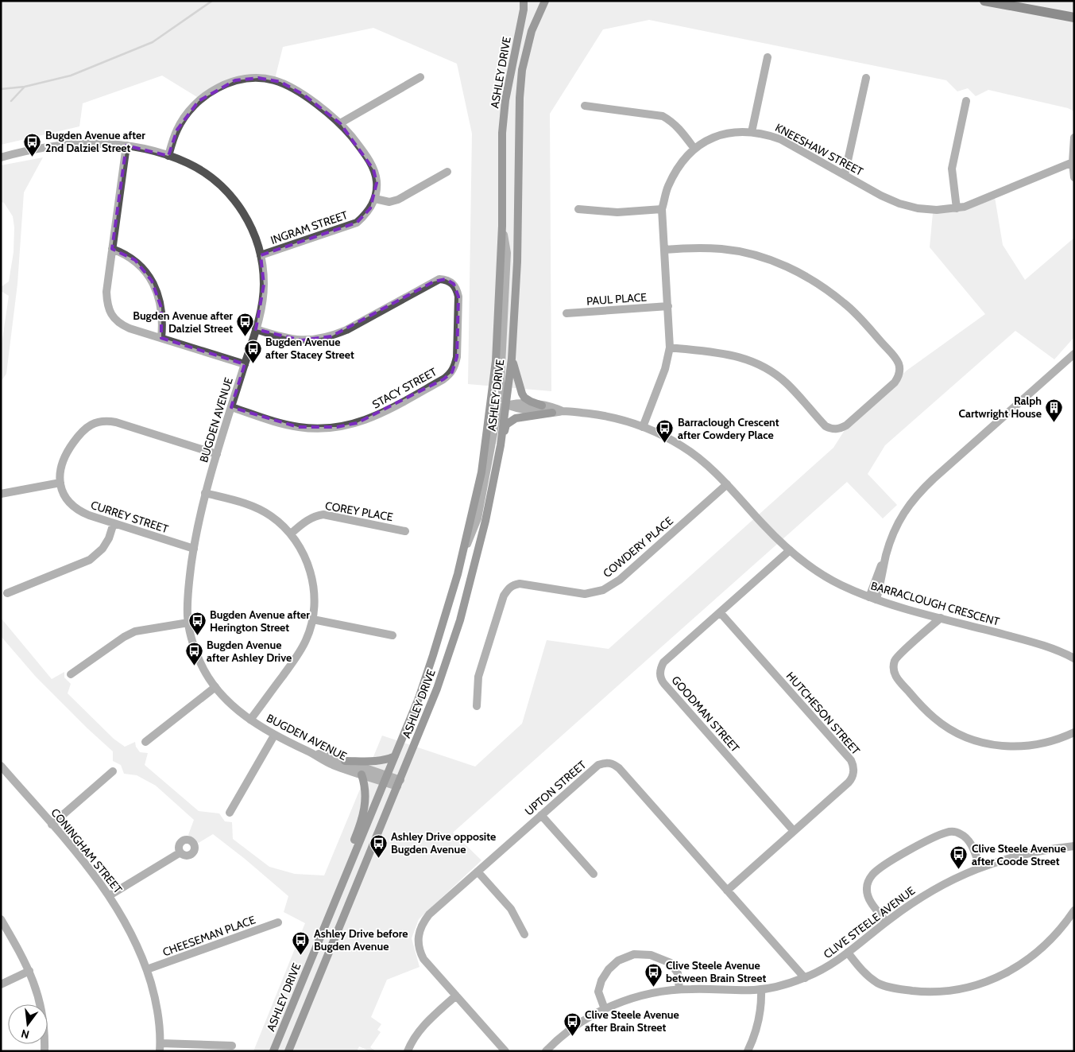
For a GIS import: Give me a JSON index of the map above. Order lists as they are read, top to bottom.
{
  "streets": {
    "main road": ["ASHLEY DRIVE"],
    "street": [
      "KNEESHAW STREET",
      "INGRAM STREET",
      "PAUL PLACE",
      "STACY STREET",
      "BUGDEN AVENUE",
      "COREY PLACE",
      "CURREY STREET",
      "COWDERY PLACE",
      "BARRACLOUGH CRESCENT",
      "HUTCHESON STREET",
      "GOODMAN STREET",
      "UPTON STREET",
      "CONINGHAM STREET",
      "CLIVE STEELE AVENUE",
      "CHEESEMAN PLACE"
    ]
  },
  "crossings": [
    ["ASHLEY DRIVE", "BUGDEN AVENUE"],
    ["ASHLEY DRIVE", "BARRACLOUGH CRESCENT"],
    ["KNEESHAW STREET", "PAUL PLACE"],
    ["KNEESHAW STREET", "BARRACLOUGH CRESCENT"],
    ["INGRAM STREET", "BUGDEN AVENUE"],
    ["STACY STREET", "BUGDEN AVENUE"],
    ["BUGDEN AVENUE", "CURREY STREET"],
    ["COWDERY PLACE", "BARRACLOUGH CRESCENT"],
    ["BARRACLOUGH CRESCENT", "GOODMAN STREET"],
    ["HUTCHESON STREET", "GOODMAN STREET"],
    ["HUTCHESON STREET", "UPTON STREET"],
    ["UPTON STREET", "CLIVE STEELE AVENUE"],
    ["CONINGHAM STREET", "CHEESEMAN PLACE"]
  ],
  "places": {
    "bus stop": [
      "Bugden Avenue after 2nd Dalziel Street",
      "Bugden Avenue after Dalziel Street",
      "Bugden Avenue after Stacey Street",
      "Barraclough Crescent after Cowdery Place",
      "Bugden Avenue after Herington Street",
      "Bugden Avenue after Ashley Drive",
      "Ashley Drive opposite Bugden Avenue",
      "Clive Steele Avenue after Coode Street",
      "Ashley Drive before Bugden Avenue",
      "Clive Steele Avenue between Brain Street",
      "Clive Steele Avenue after Brain Street"
    ],
    "building": ["Ralph Cartwright House"]
  },
  "north": "bottom"
}
